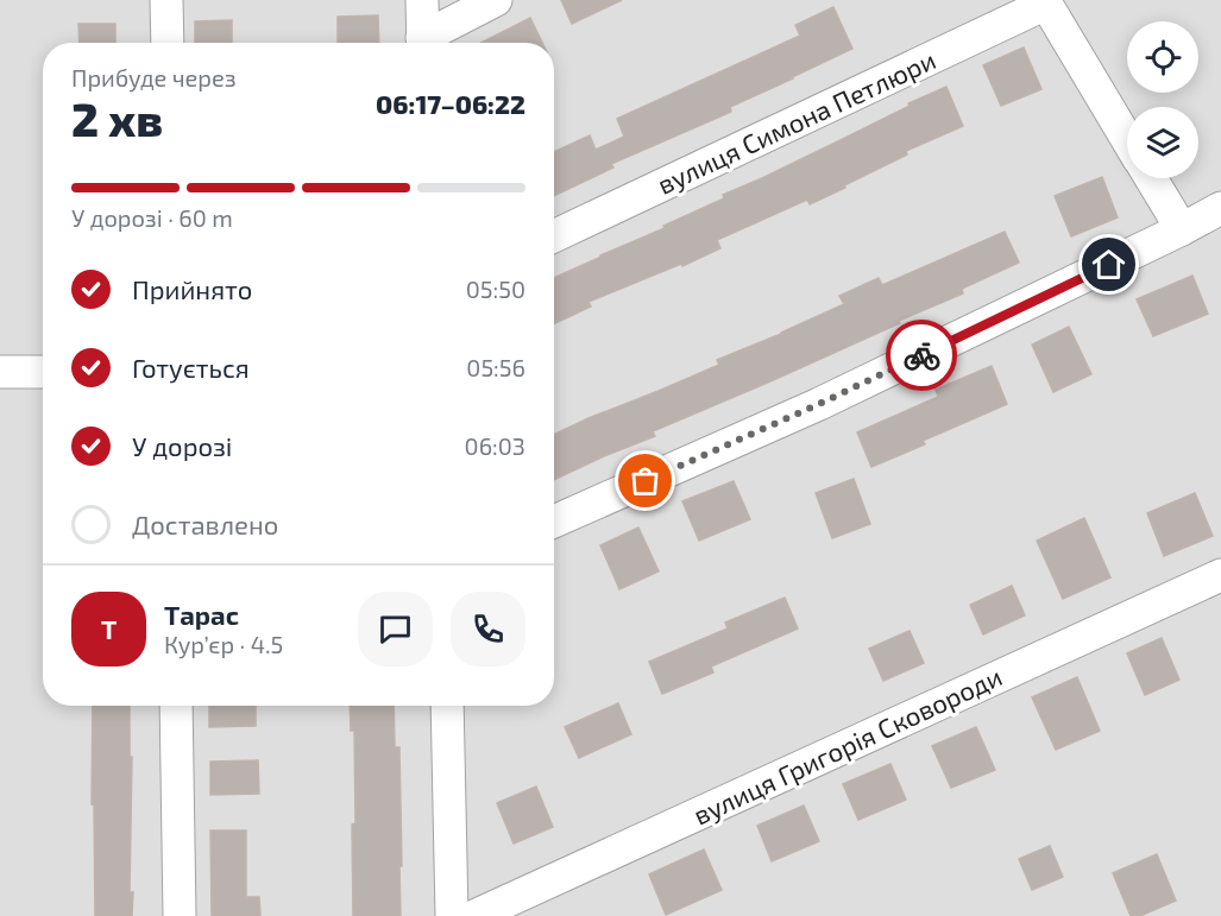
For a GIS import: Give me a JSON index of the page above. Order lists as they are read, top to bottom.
{
  "streets": {
    "street": ["вулиця Симона Петлюри", "вулиця Григорія Сковороди"]
  },
  "page": {
    "heading": ["2 хв", "Прибуде через", "06:17–06:22"],
    "panel": ["Тарас", "Кур’єр · 4.5"],
    "bar": "У дорозі · 60 m",
    "list": [
      ["Прийнято", "05:50"],
      ["Готується", "05:56"],
      ["У дорозі", "06:03"],
      "Доставлено"
    ],
    "round": "Т"
  }
}
